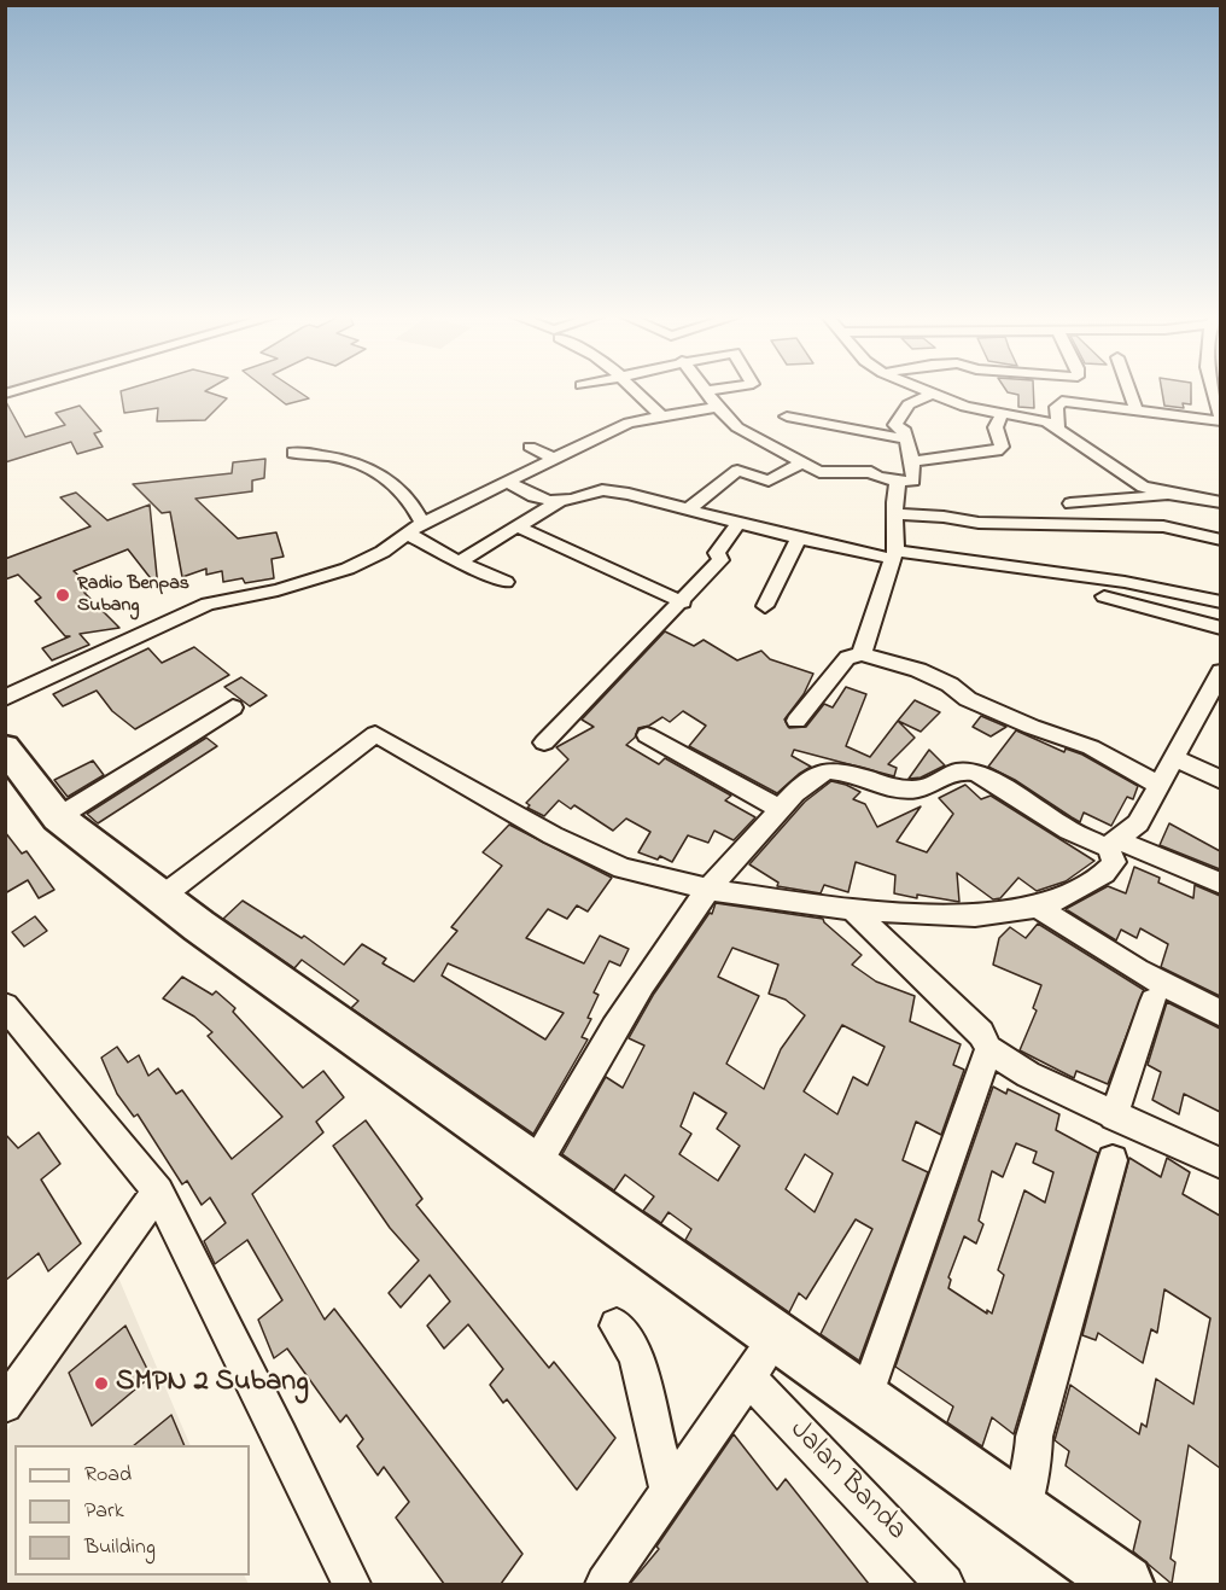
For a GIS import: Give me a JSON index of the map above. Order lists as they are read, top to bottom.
{
  "streets": {
    "street": ["Jalan Banda"]
  },
  "places": ["Radio Benpas Subang", "SMPN 2 Subang"],
  "legend": ["Road", "Park", "Building"]
}
